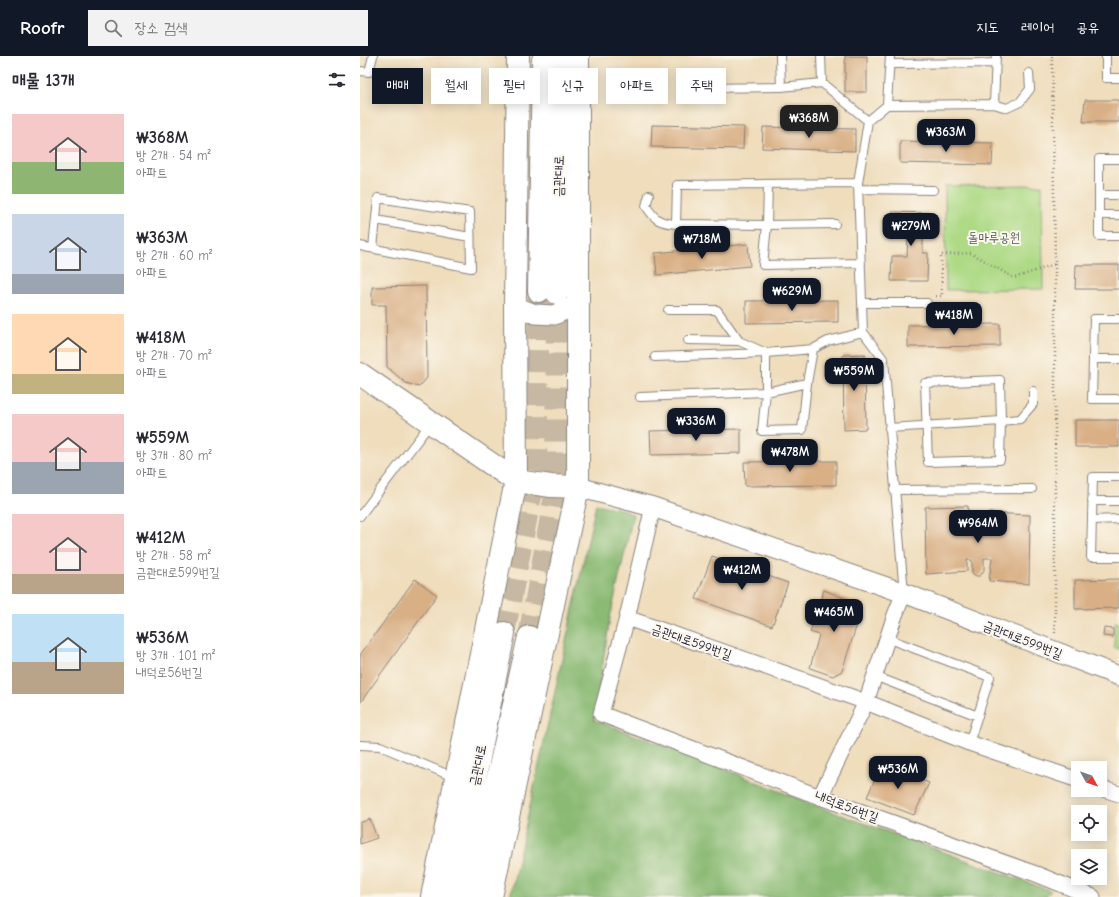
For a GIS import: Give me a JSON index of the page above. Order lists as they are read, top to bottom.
{
  "streets": {
    "main road": ["금관대로"],
    "street": ["금관대로599번길", "내덕로56번길"]
  },
  "crossings": [
    ["금관대로599번길", "내덕로56번길"]
  ],
  "parks": ["돌마루공원"],
  "north": "bottom right",
  "page": {
    "header": "Roofr",
    "search": "장소 검색",
    "nav": ["지도", "레이어", "공유"],
    "heading": "매물 13개",
    "chip": [
      "매매",
      "월세",
      "필터",
      "신규",
      "아파트",
      "주택"
    ],
    "list": [
      {
        "name": "₩368M",
        "note": "방 2개 · 54 m² · 아파트"
      },
      {
        "name": "₩363M",
        "note": "방 2개 · 60 m² · 아파트"
      },
      {
        "name": "₩418M",
        "note": "방 2개 · 70 m² · 아파트"
      },
      {
        "name": "₩559M",
        "note": "방 3개 · 80 m² · 아파트"
      },
      {
        "name": "₩412M",
        "note": "방 2개 · 58 m² · 금관대로599번길"
      },
      {
        "name": "₩536M",
        "note": "방 3개 · 101 m² · 내덕로56번길"
      }
    ],
    "price": [
      "₩368M",
      "₩363M",
      "₩279M",
      "₩718M",
      "₩629M",
      "₩418M",
      "₩559M",
      "₩336M",
      "₩478M",
      "₩964M",
      "₩412M",
      "₩465M",
      "₩536M"
    ]
  }
}
